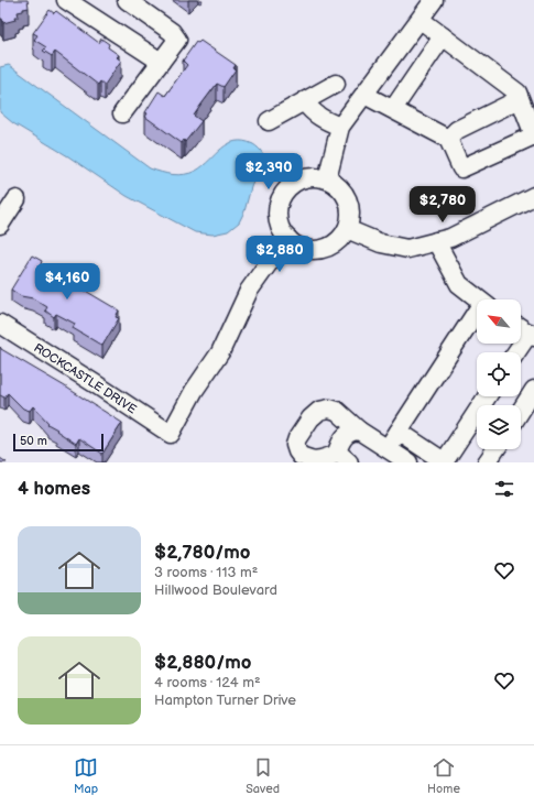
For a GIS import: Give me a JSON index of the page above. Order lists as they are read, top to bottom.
{
  "streets": {
    "street": ["ROCKCASTLE DRIVE"]
  },
  "scale_bar": "50 m",
  "north": "top left",
  "page": {
    "price": [
      "$2,390",
      "$2,780",
      "$2,880",
      "$4,160"
    ],
    "scale": "50 m",
    "heading": "4 homes",
    "list": [
      {
        "name": "$2,780/mo",
        "note": "3 rooms · 113 m² · Hillwood Boulevard"
      },
      {
        "name": "$2,880/mo",
        "note": "4 rooms · 124 m² · Hampton Turner Drive"
      }
    ],
    "tabs": ["Map", "Saved", "Home"]
  }
}
